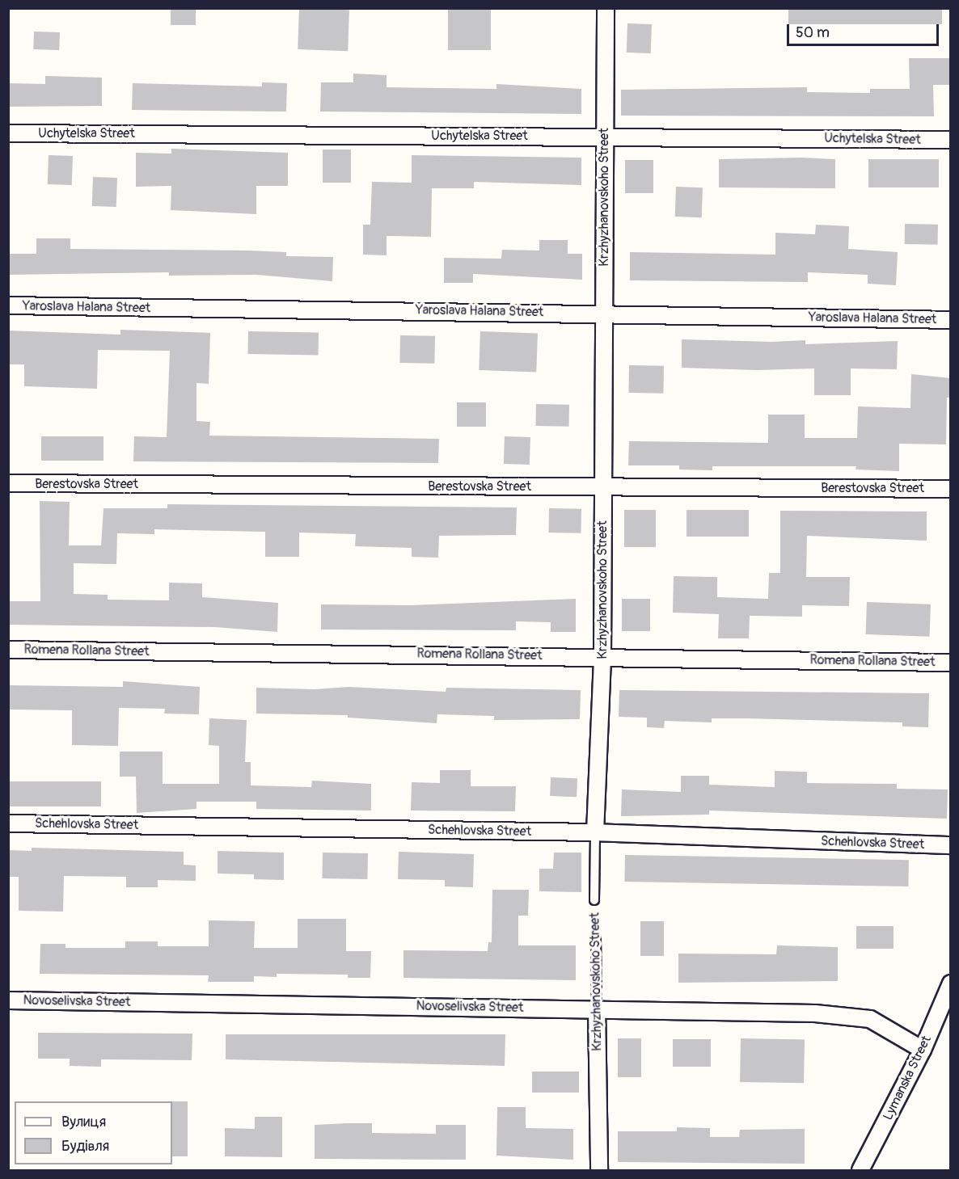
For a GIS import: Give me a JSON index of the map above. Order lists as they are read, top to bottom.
{
  "streets": {
    "street": [
      "Uchytelska Street",
      "Krzhyzhanovskoho Street",
      "Yaroslava Halana Street",
      "Berestovska Street",
      "Romena Rollana Street",
      "Schehlovska Street",
      "Novoselivska Street",
      "Lymanska Street"
    ]
  },
  "crossings": [
    ["Uchytelska Street", "Krzhyzhanovskoho Street"],
    ["Krzhyzhanovskoho Street", "Yaroslava Halana Street"],
    ["Krzhyzhanovskoho Street", "Berestovska Street"],
    ["Krzhyzhanovskoho Street", "Romena Rollana Street"],
    ["Krzhyzhanovskoho Street", "Schehlovska Street"],
    ["Krzhyzhanovskoho Street", "Novoselivska Street"],
    ["Novoselivska Street", "Lymanska Street"]
  ],
  "legend": ["Вулиця", "Будівля"],
  "scale_bar": "50 m"
}
